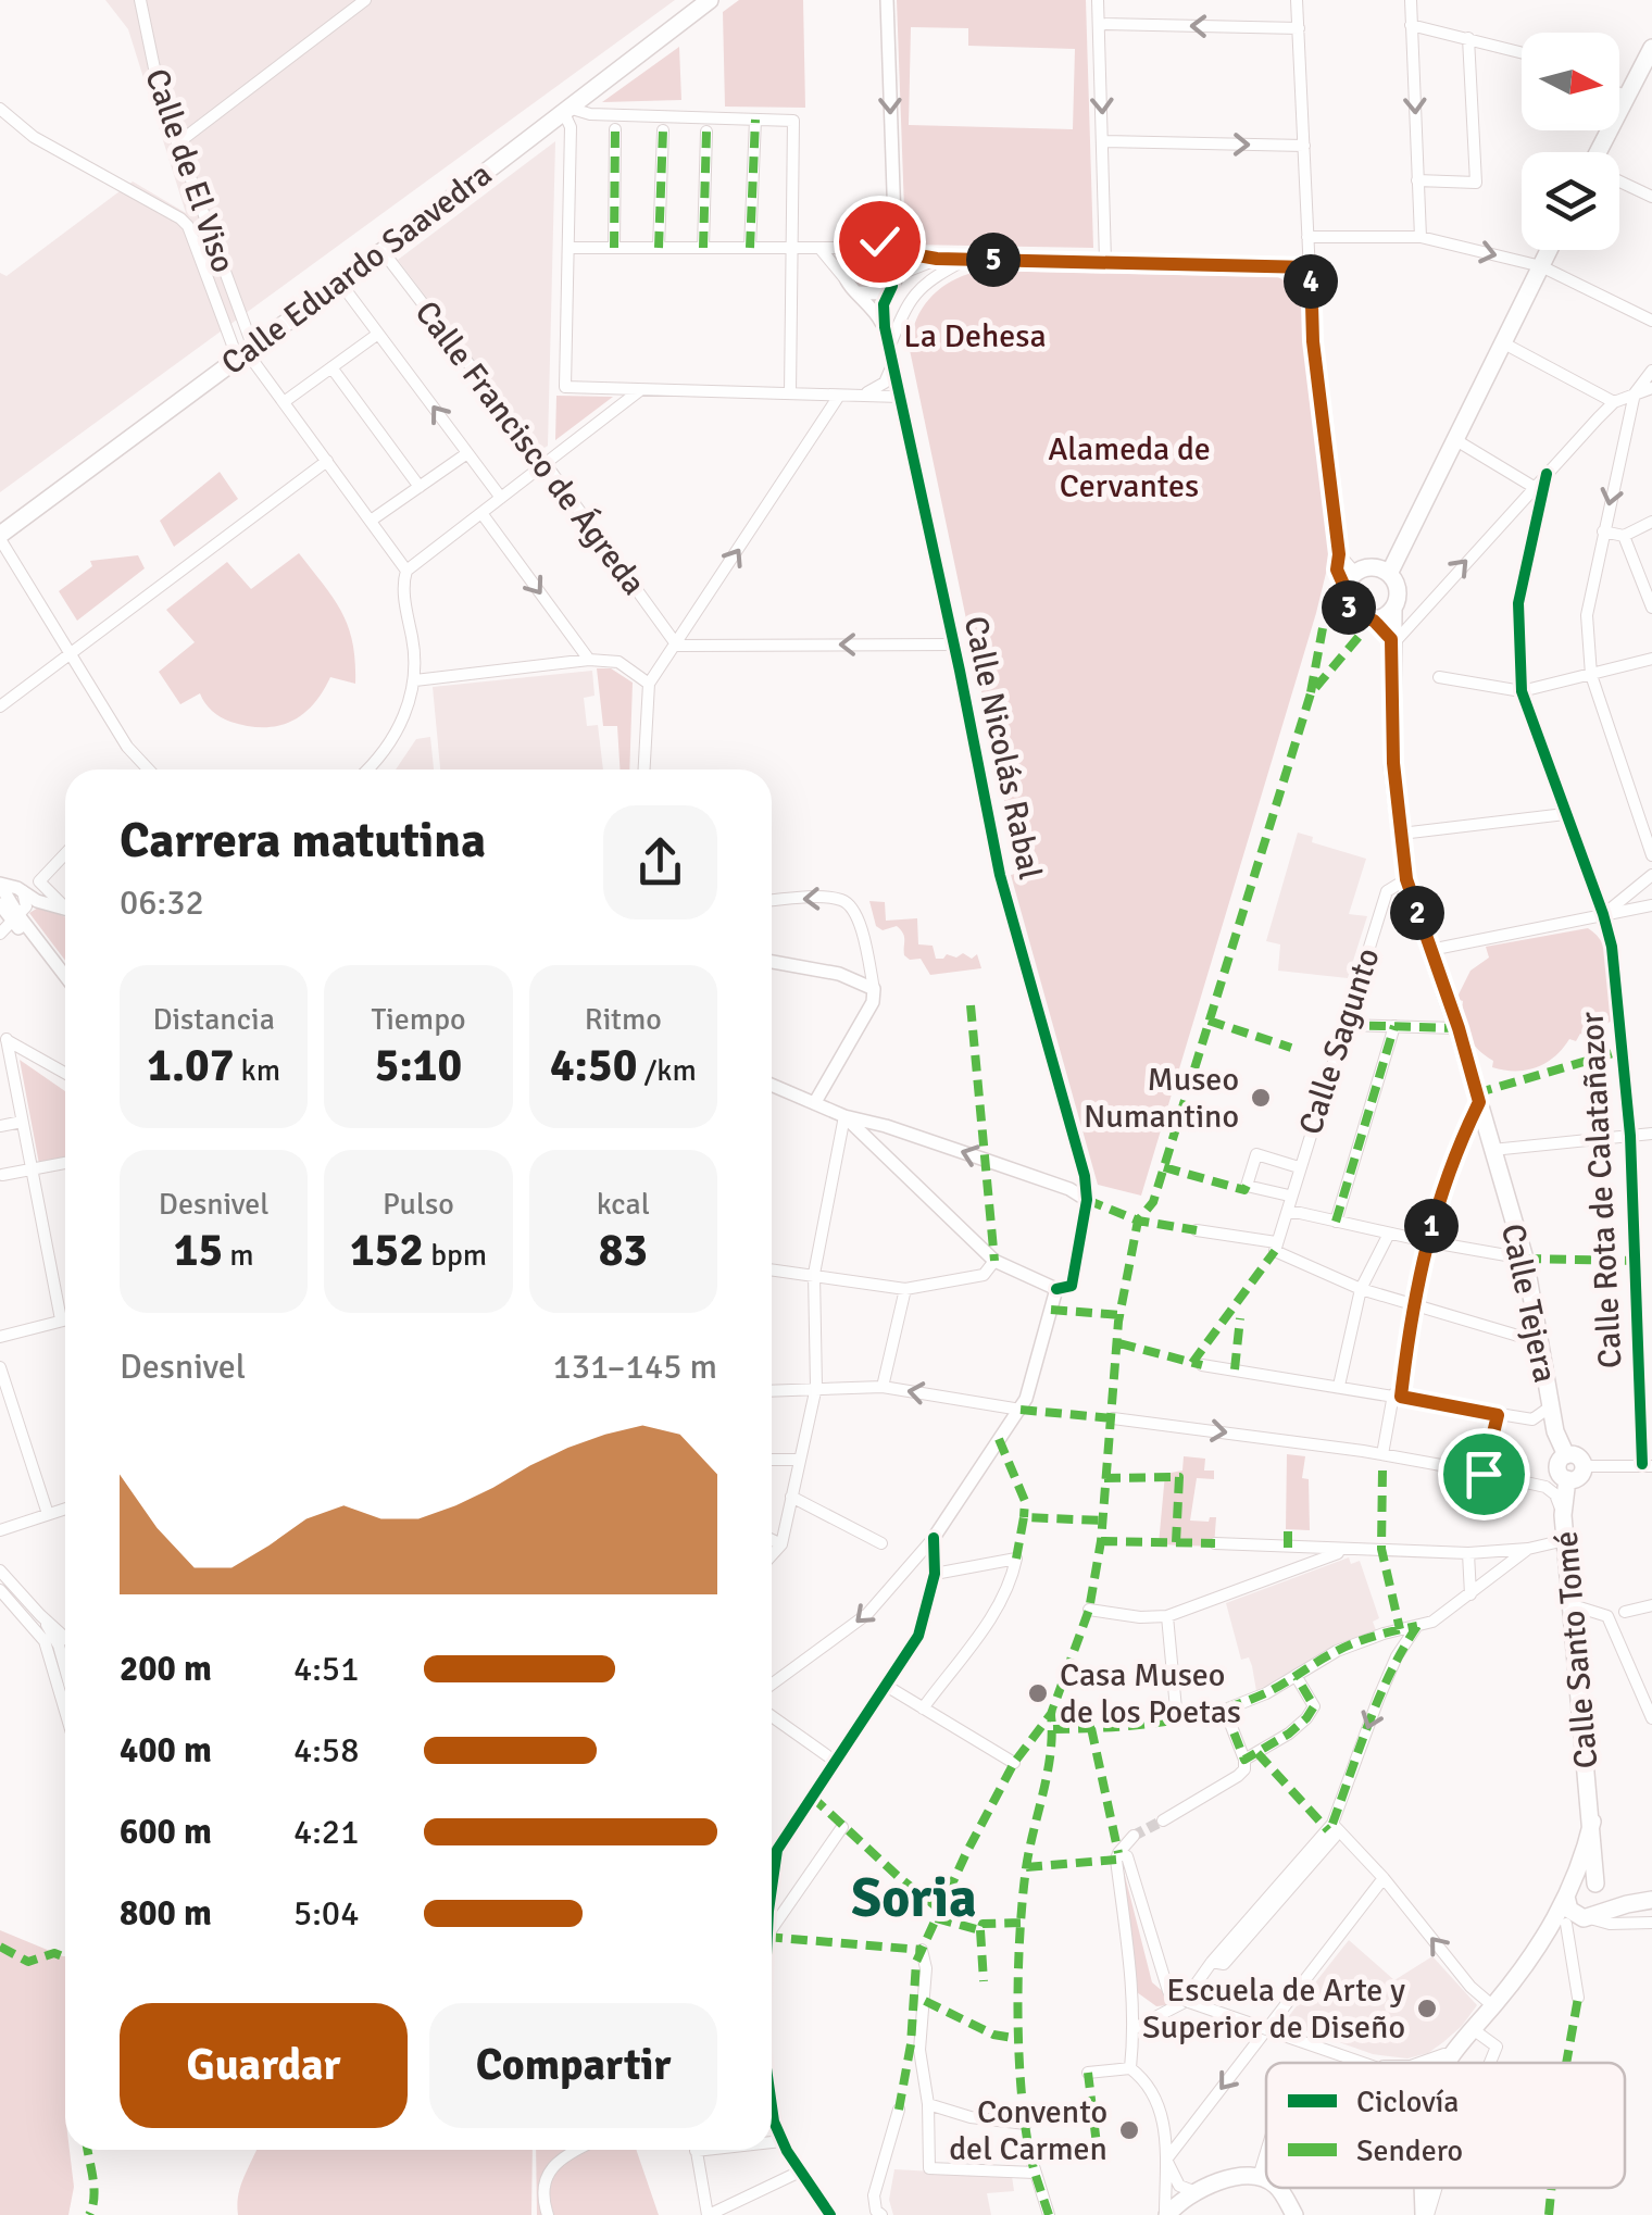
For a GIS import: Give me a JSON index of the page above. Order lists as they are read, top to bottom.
{
  "streets": {
    "main road": ["Calle Eduardo Saavedra", "Calle Tejera", "Calle Santo Tomé"],
    "street": [
      "Calle de El Viso",
      "Calle Francisco de Ágreda",
      "Calle Nicolás Rabal",
      "Calle Sagunto",
      "Calle Rota de Calatañazor"
    ]
  },
  "crossings": [
    ["Calle de El Viso", "Calle Eduardo Saavedra"],
    ["Calle Eduardo Saavedra", "Calle Francisco de Ágreda"],
    ["Calle Sagunto", "Calle Tejera"],
    ["Calle Tejera", "Calle Santo Tomé"]
  ],
  "districts": ["Soria"],
  "parks": ["La Dehesa", "Alameda de Cervantes"],
  "places": [
    "Museo Numantino",
    "Casa Museo de los Poetas",
    "Escuela de Arte y Superior de Diseño",
    "Convento del Carmen"
  ],
  "legend": ["Ciclovía", "Sendero"],
  "north": "right",
  "page": {
    "pins": [
      "5",
      "4",
      "3",
      "2",
      "1"
    ],
    "heading": ["Carrera matutina", "06:32"],
    "stats": [
      ["Distancia", "1.07 km"],
      ["Tiempo", "5:10"],
      ["Ritmo", "4:50 /km"],
      ["Desnivel", "15 m"],
      ["Pulso", "152 bpm"],
      ["kcal", "83"]
    ],
    "chart": ["Desnivel", "131–145 m"],
    "list": [
      {
        "name": "200 m",
        "note": "4:51"
      },
      {
        "name": "400 m",
        "note": "4:58"
      },
      {
        "name": "600 m",
        "note": "4:21"
      },
      {
        "name": "800 m",
        "note": "5:04"
      }
    ],
    "buttons": ["Guardar", "Compartir"]
  }
}
